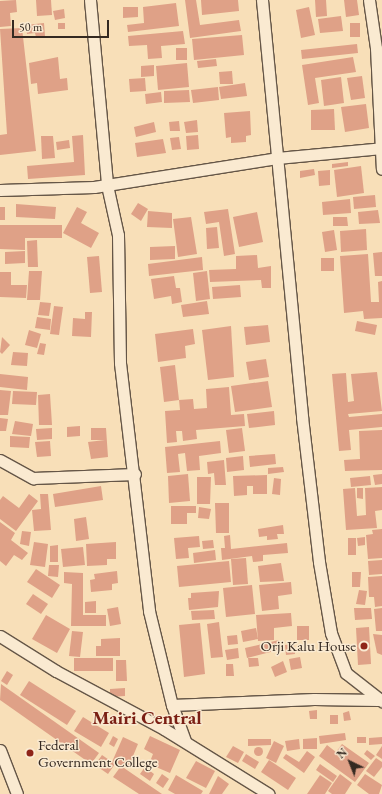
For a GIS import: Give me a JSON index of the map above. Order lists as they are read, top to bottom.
{
  "districts": ["Mairi Central"],
  "places": ["Orji Kalu House", "Federal Government College"],
  "scale_bar": "50 m",
  "north": "top left"
}
